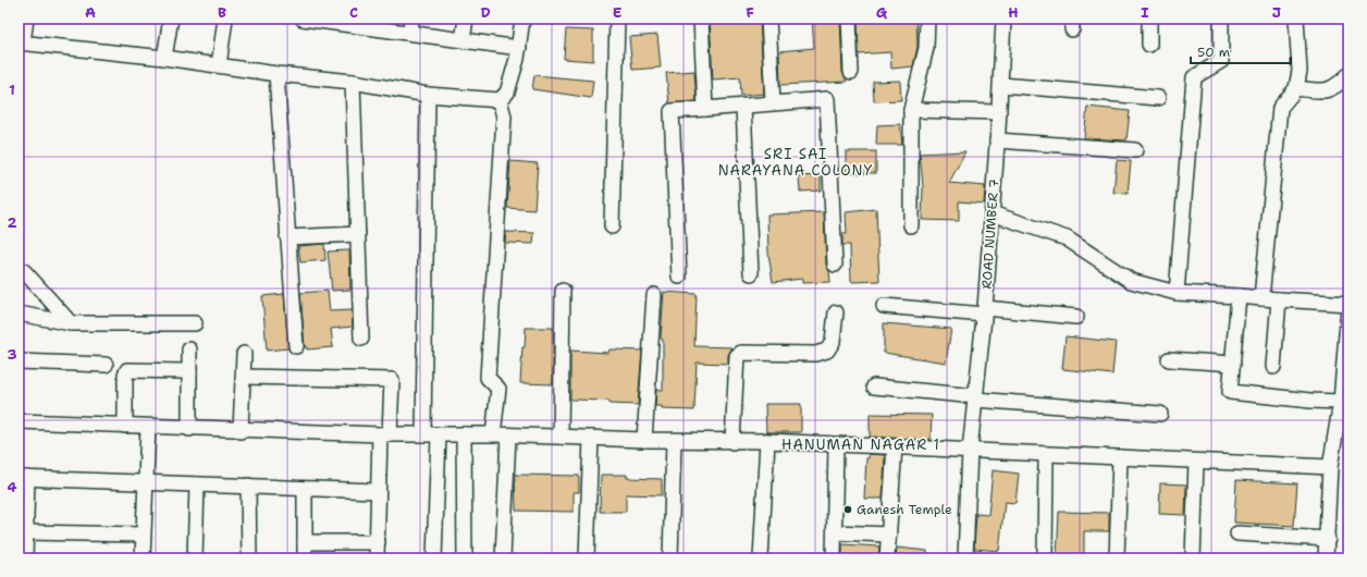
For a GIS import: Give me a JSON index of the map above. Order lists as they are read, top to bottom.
{
  "streets": {
    "street": ["ROAD NUMBER 7"]
  },
  "districts": ["SRI SAI NARAYANA COLONY", "HANUMAN NAGAR 1"],
  "places": ["Ganesh Temple"],
  "scale_bar": "50 m",
  "grid": {
    "columns": [
      "A",
      "B",
      "C",
      "D",
      "E",
      "F",
      "G",
      "H",
      "I",
      "J"
    ],
    "rows": [
      "1",
      "2",
      "3",
      "4"
    ]
  }
}
